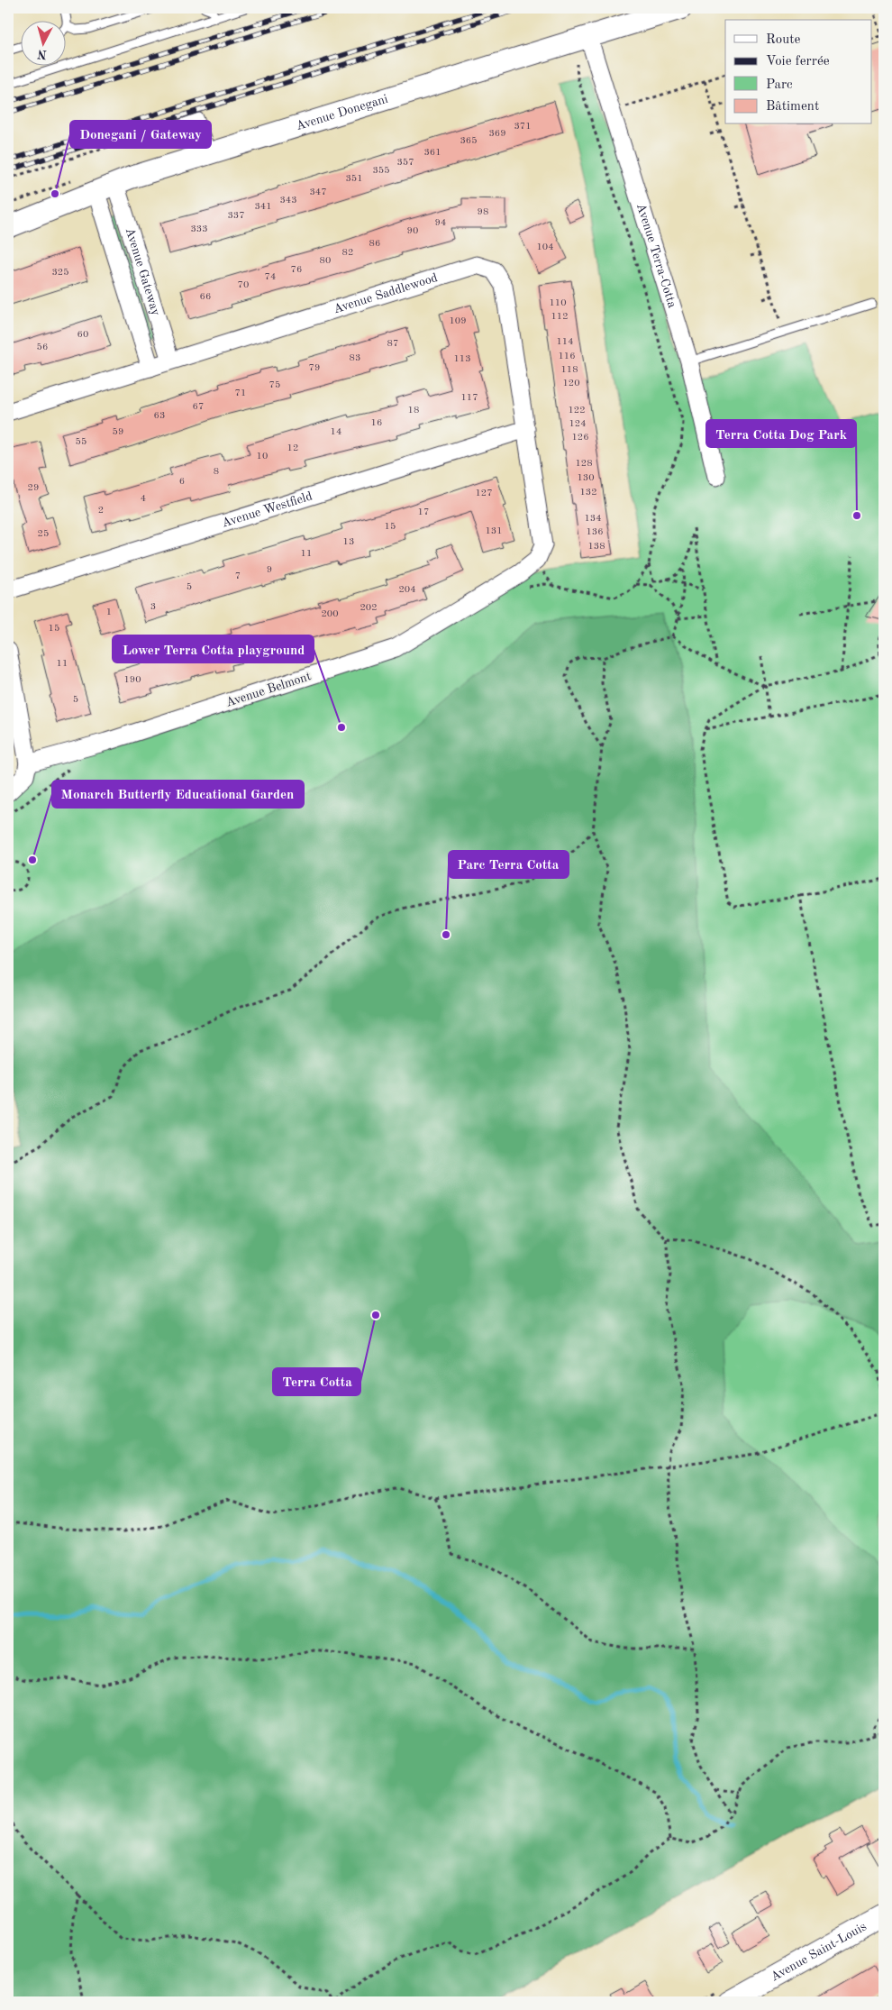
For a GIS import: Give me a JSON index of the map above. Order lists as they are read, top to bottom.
{
  "streets": {
    "street": [
      "Avenue Donegani",
      "Avenue Terra-Cotta",
      "Avenue Gateway",
      "Avenue Saddlewood",
      "Avenue Westfield",
      "Avenue Belmont",
      "Avenue Saint-Louis"
    ]
  },
  "crossings": [
    ["Avenue Donegani", "Avenue Terra-Cotta"],
    ["Avenue Donegani", "Avenue Gateway"],
    ["Avenue Gateway", "Avenue Saddlewood"],
    ["Avenue Saddlewood", "Avenue Westfield"],
    ["Avenue Saddlewood", "Avenue Belmont"]
  ],
  "places": [
    "Donegani / Gateway",
    "Terra Cotta Dog Park",
    "Lower Terra Cotta playground",
    "Monarch Butterfly Educational Garden",
    "Parc Terra Cotta",
    "Terra Cotta"
  ],
  "house_numbers": [
    "371",
    "369",
    "365",
    "361",
    "357",
    "355",
    "351",
    "347",
    "343",
    "341",
    "98",
    "337",
    "94",
    "333",
    "90",
    "86",
    "104",
    "82",
    "80",
    "76",
    "325",
    "74",
    "70",
    "66",
    "110",
    "112",
    "109",
    "60",
    "114",
    "87",
    "56",
    "116",
    "83",
    "113",
    "79",
    "118",
    "120",
    "75",
    "71",
    "117",
    "67",
    "18",
    "122",
    "63",
    "16",
    "124",
    "59",
    "14",
    "126",
    "55",
    "12",
    "10",
    "128",
    "8",
    "130",
    "6",
    "29",
    "132",
    "127",
    "4",
    "2",
    "17",
    "134",
    "15",
    "131",
    "136",
    "25",
    "13",
    "138",
    "11",
    "9",
    "7",
    "5",
    "204",
    "3",
    "202",
    "1",
    "200",
    "15",
    "11",
    "190",
    "5"
  ],
  "legend": [
    "Route",
    "Voie ferrée",
    "Parc",
    "Bâtiment"
  ],
  "north": "bottom"
}
